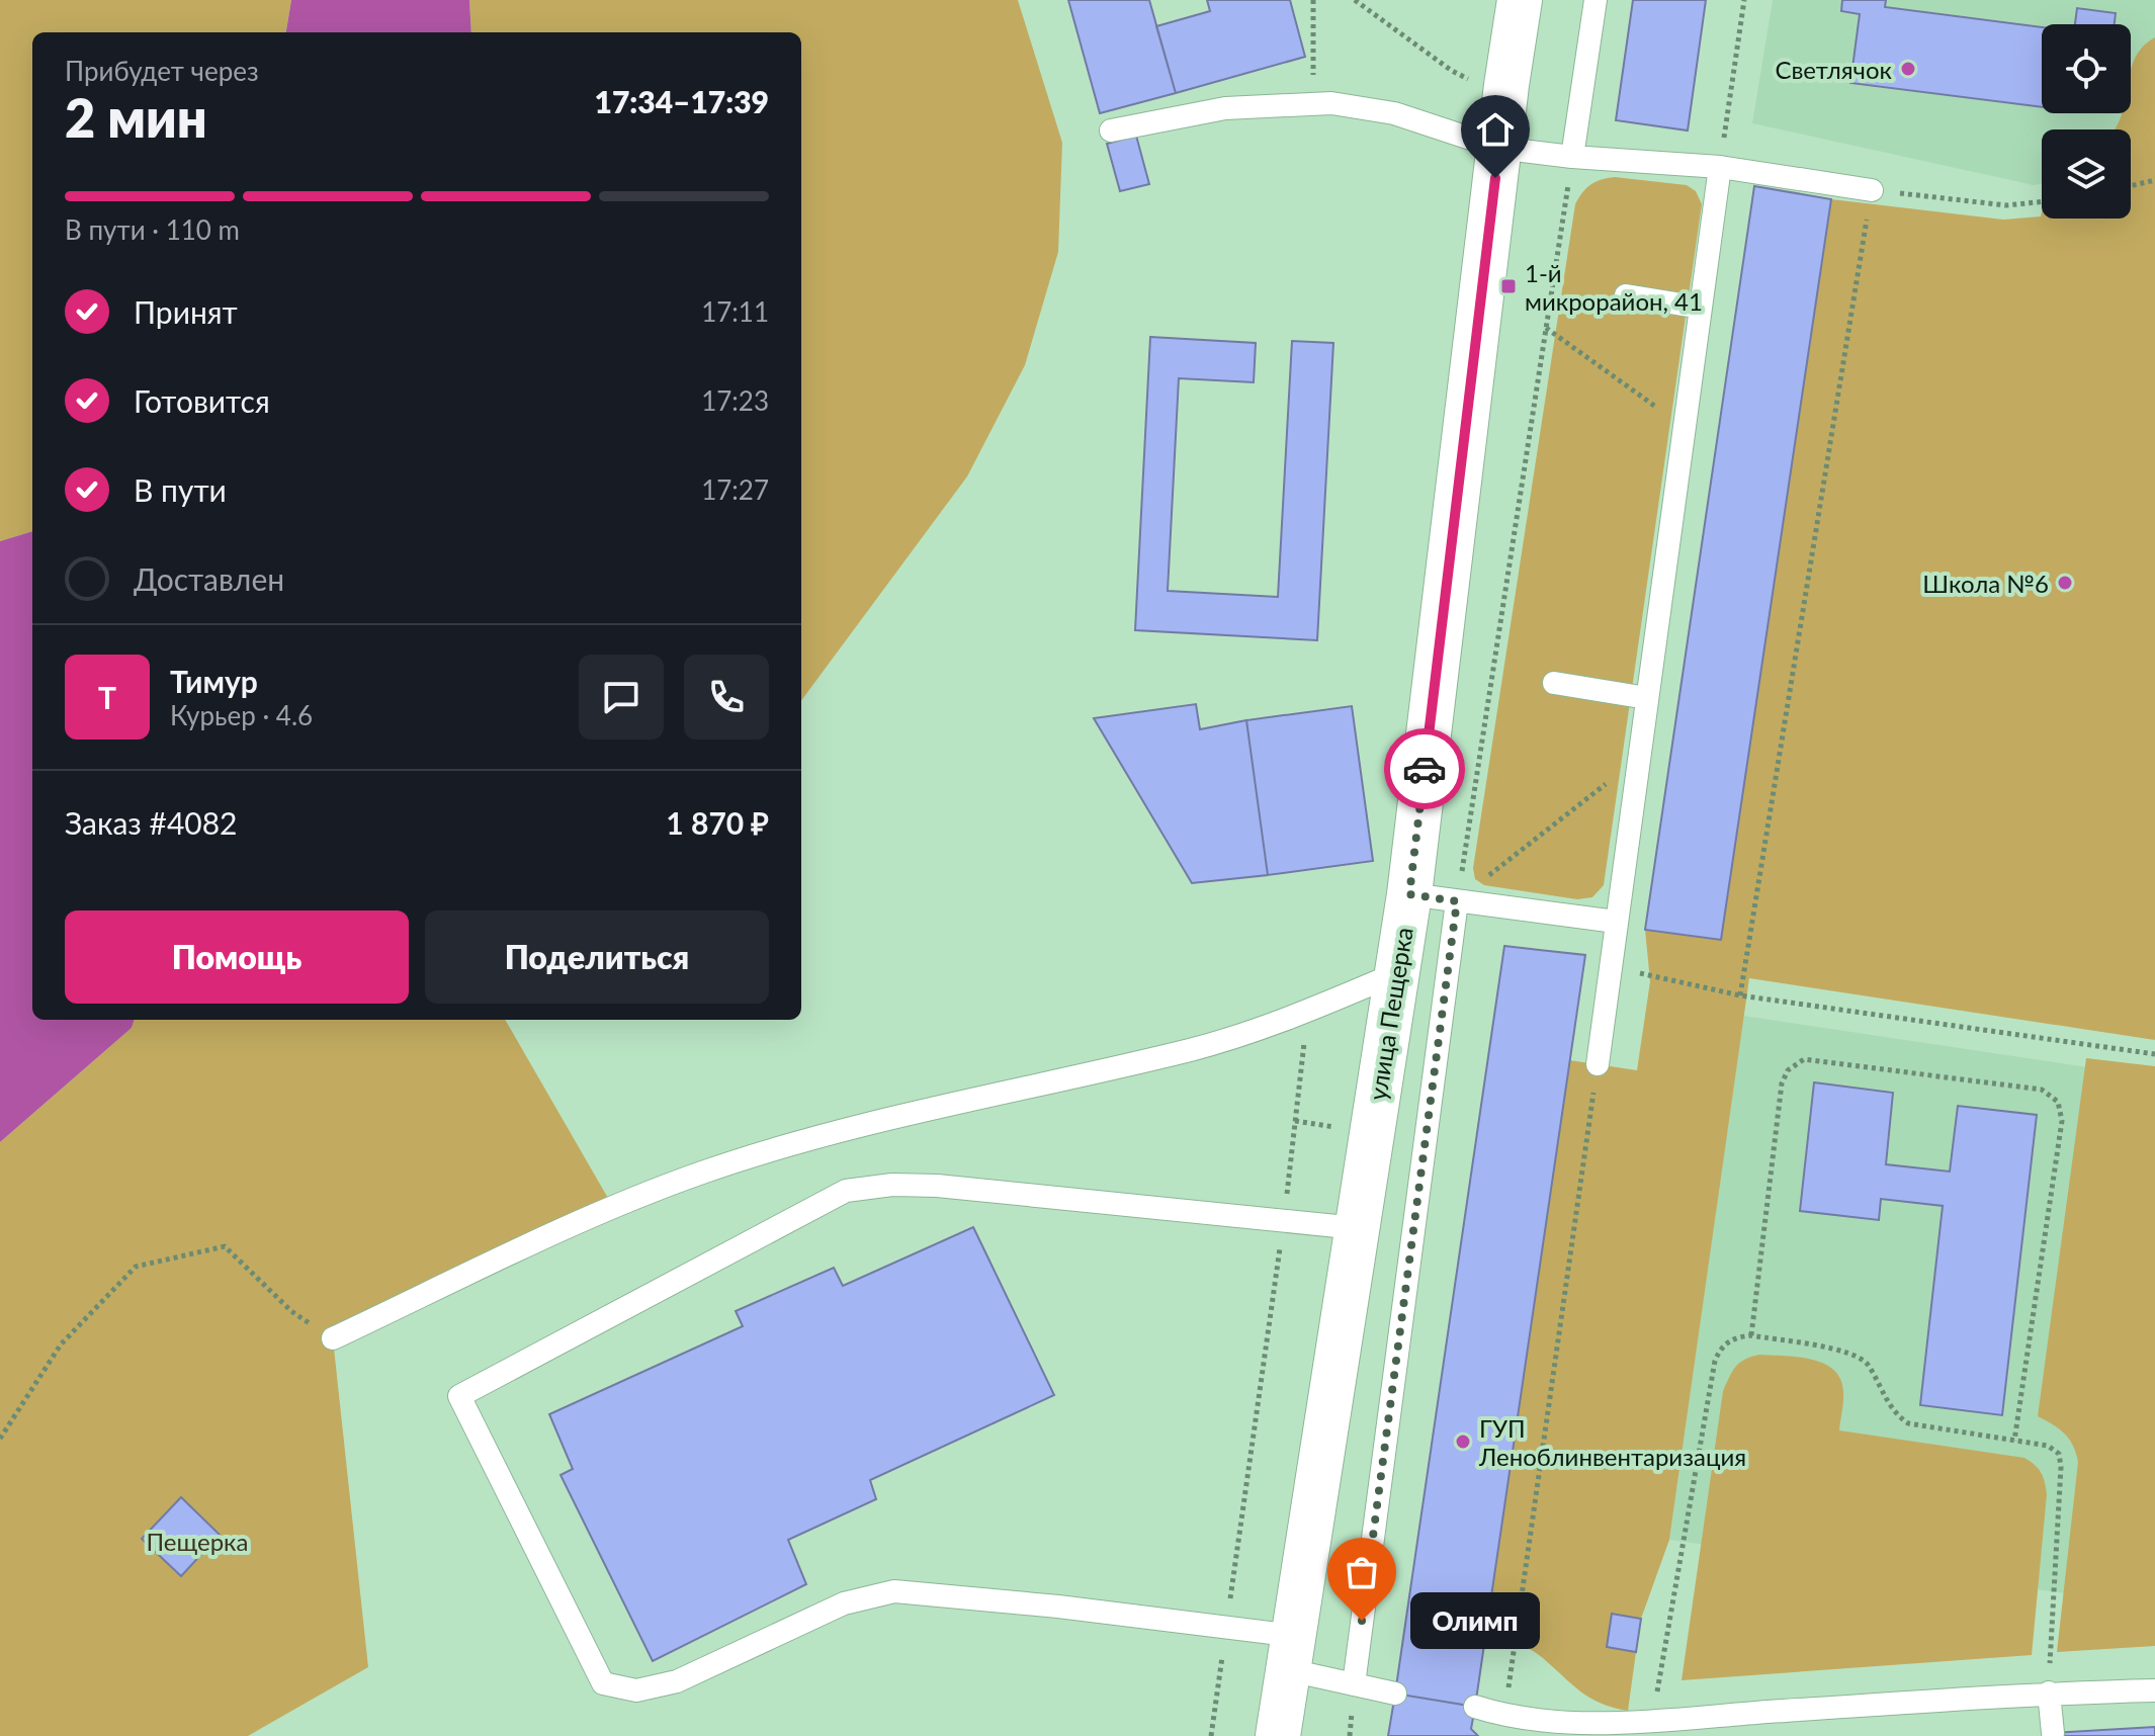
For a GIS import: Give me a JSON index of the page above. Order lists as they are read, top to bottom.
{
  "streets": {
    "street": ["улица Пещерка"]
  },
  "parks": ["Пещерка"],
  "places": {
    "other": [
      "Светлячок",
      "Школа №6",
      "ГУП Леноблинвентаризация",
      "Олимп"
    ],
    "transit": ["1-й микрорайон, 41"]
  },
  "page": {
    "heading": ["2 мин", "Прибудет через", "17:34–17:39"],
    "panel": [
      "Тимур",
      "Курьер · 4.6",
      "Заказ #4082",
      "1 870 ₽"
    ],
    "bar": "В пути · 110 m",
    "list": [
      ["Принят", "17:11"],
      ["Готовится", "17:23"],
      ["В пути", "17:27"],
      "Доставлен"
    ],
    "round": "Т",
    "buttons": ["Помощь", "Поделиться"],
    "bubble": "Олимп"
  }
}
